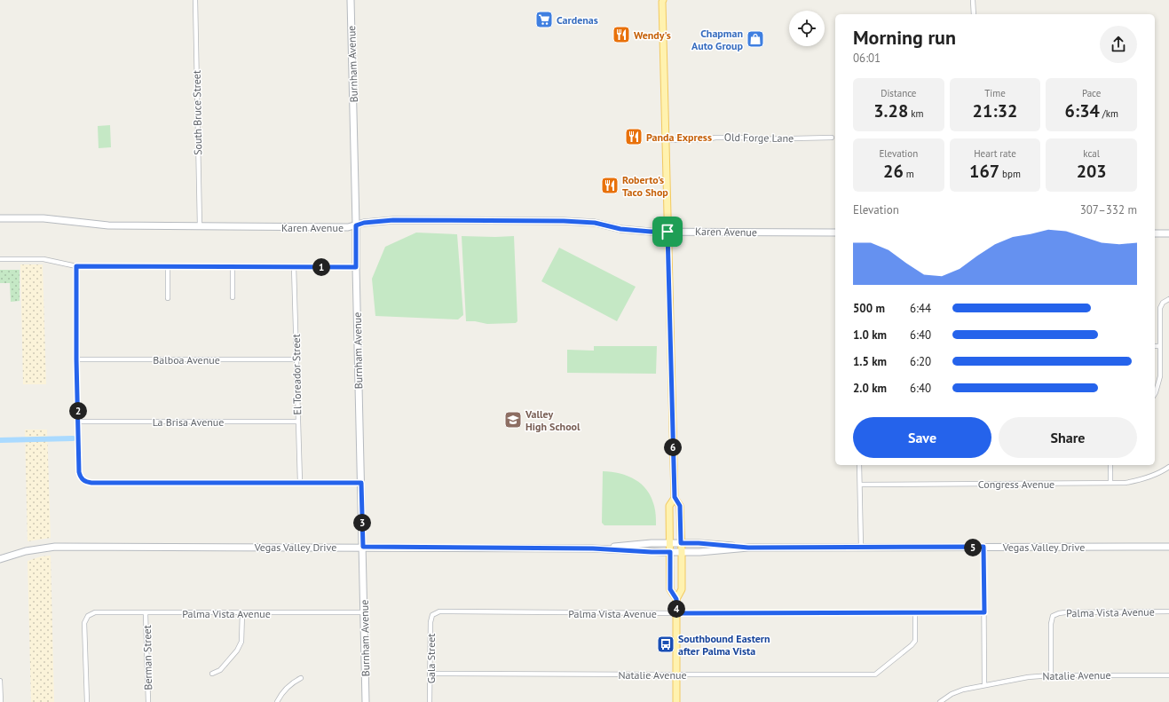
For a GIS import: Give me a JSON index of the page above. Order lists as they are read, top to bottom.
{
  "streets": {
    "street": [
      "Burnham Avenue",
      "South Bruce Street",
      "Old Forge Lane",
      "Karen Avenue",
      "Balboa Avenue",
      "El Toreador Street",
      "La Brisa Avenue",
      "Congress Avenue",
      "Vegas Valley Drive",
      "Palma Vista Avenue",
      "Berman Street",
      "Gala Street",
      "Natalie Avenue"
    ]
  },
  "crossings": [
    ["Burnham Avenue", "Karen Avenue"],
    ["Burnham Avenue", "Vegas Valley Drive"],
    ["Burnham Avenue", "Palma Vista Avenue"],
    ["South Bruce Street", "Karen Avenue"],
    ["Balboa Avenue", "El Toreador Street"],
    ["El Toreador Street", "La Brisa Avenue"],
    ["Palma Vista Avenue", "Berman Street"],
    ["Palma Vista Avenue", "Gala Street"],
    ["Palma Vista Avenue", "Natalie Avenue"],
    ["Gala Street", "Natalie Avenue"]
  ],
  "places": {
    "supermarket": ["Cardenas"],
    "restaurant": ["Wendy's", "Panda Express", "Roberto's Taco Shop"],
    "shop": ["Chapman Auto Group"],
    "school or university": ["Valley High School"],
    "bus stop": ["Southbound Eastern after Palma Vista"]
  },
  "page": {
    "heading": ["Morning run", "06:01"],
    "stats": [
      ["Distance", "3.28 km"],
      ["Time", "21:32"],
      ["Pace", "6:34 /km"],
      ["Elevation", "26 m"],
      ["Heart rate", "167 bpm"],
      ["kcal", "203"]
    ],
    "chart": ["Elevation", "307–332 m"],
    "pins": [
      "1",
      "2",
      "6",
      "3",
      "5",
      "4"
    ],
    "list": [
      {
        "name": "500 m",
        "note": "6:44"
      },
      {
        "name": "1.0 km",
        "note": "6:40"
      },
      {
        "name": "1.5 km",
        "note": "6:20"
      },
      {
        "name": "2.0 km",
        "note": "6:40"
      }
    ],
    "buttons": ["Save", "Share"]
  }
}
